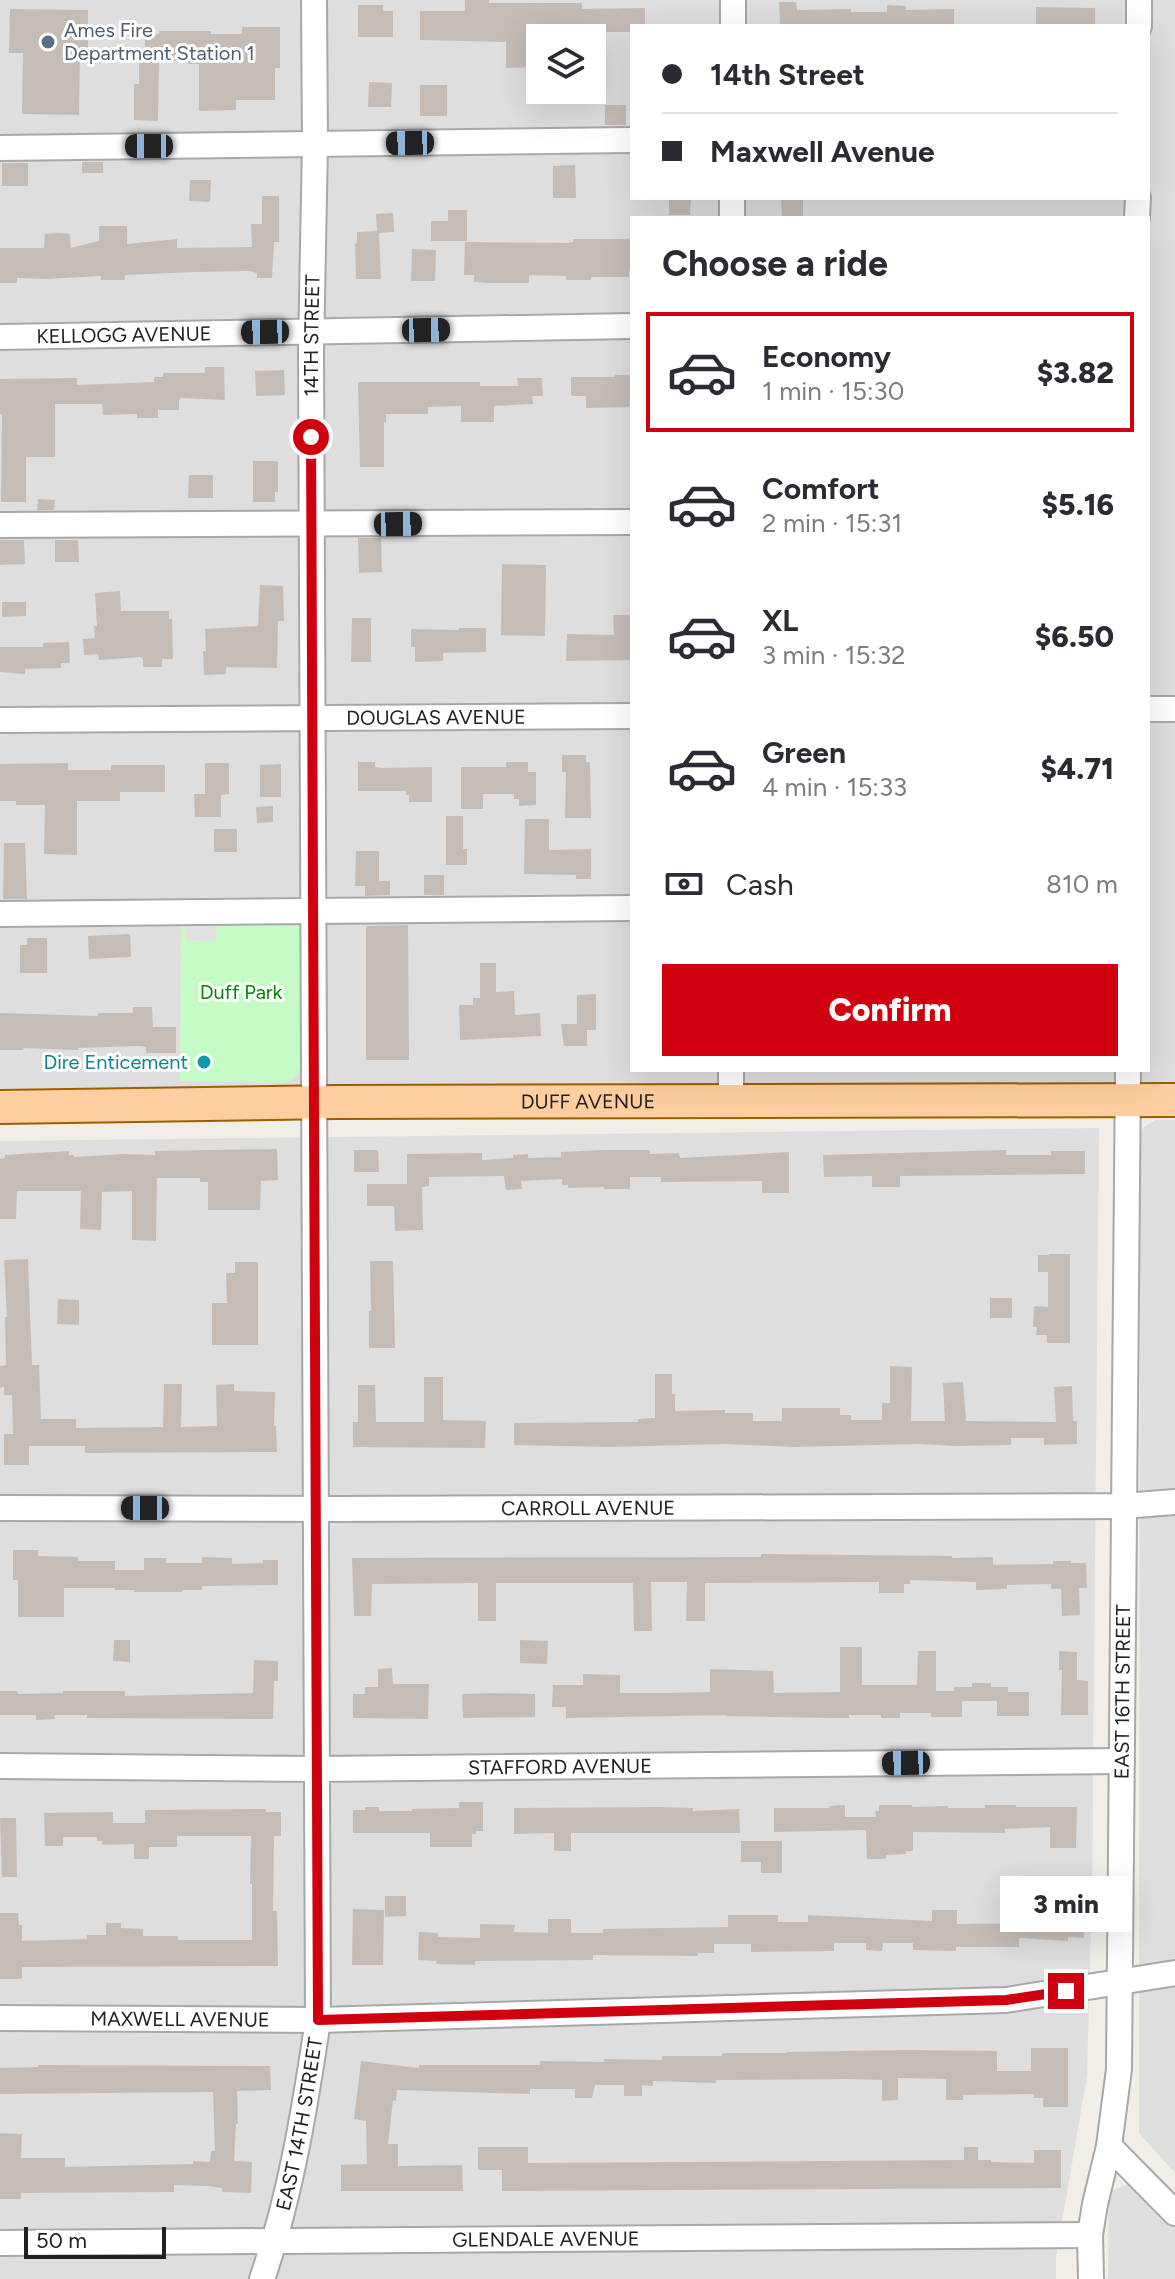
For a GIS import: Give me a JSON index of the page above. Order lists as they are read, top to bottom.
{
  "streets": {
    "main road": ["DUFF AVENUE"],
    "street": [
      "KELLOGG AVENUE",
      "14TH STREET",
      "DOUGLAS AVENUE",
      "CARROLL AVENUE",
      "EAST 16TH STREET",
      "STAFFORD AVENUE",
      "MAXWELL AVENUE",
      "EAST 14TH STREET",
      "GLENDALE AVENUE"
    ]
  },
  "crossings": [
    ["KELLOGG AVENUE", "14TH STREET"],
    ["14TH STREET", "DOUGLAS AVENUE"],
    ["14TH STREET", "DUFF AVENUE"],
    ["14TH STREET", "EAST 14TH STREET"],
    ["DUFF AVENUE", "EAST 16TH STREET"],
    ["DUFF AVENUE", "EAST 14TH STREET"],
    ["CARROLL AVENUE", "EAST 16TH STREET"],
    ["CARROLL AVENUE", "EAST 14TH STREET"],
    ["EAST 16TH STREET", "STAFFORD AVENUE"],
    ["EAST 16TH STREET", "MAXWELL AVENUE"],
    ["EAST 16TH STREET", "GLENDALE AVENUE"],
    ["STAFFORD AVENUE", "EAST 14TH STREET"],
    ["MAXWELL AVENUE", "EAST 14TH STREET"],
    ["EAST 14TH STREET", "GLENDALE AVENUE"]
  ],
  "parks": ["Duff Park"],
  "places": ["Ames Fire Department Station 1", "Dire Enticement"],
  "scale_bar": "50 m",
  "page": {
    "banner": ["14th Street", "Maxwell Avenue"],
    "heading": "Choose a ride",
    "list": [
      {
        "name": "Economy",
        "note": "1 min · 15:30",
        "value": "$3.82"
      },
      {
        "name": "Comfort",
        "note": "2 min · 15:31",
        "value": "$5.16"
      },
      {
        "name": "XL",
        "note": "3 min · 15:32",
        "value": "$6.50"
      },
      {
        "name": "Green",
        "note": "4 min · 15:33",
        "value": "$4.71"
      }
    ],
    "pay": ["Cash", "810 m"],
    "buttons": "Confirm",
    "bubble": "3 min",
    "scale": "50 m"
  }
}
